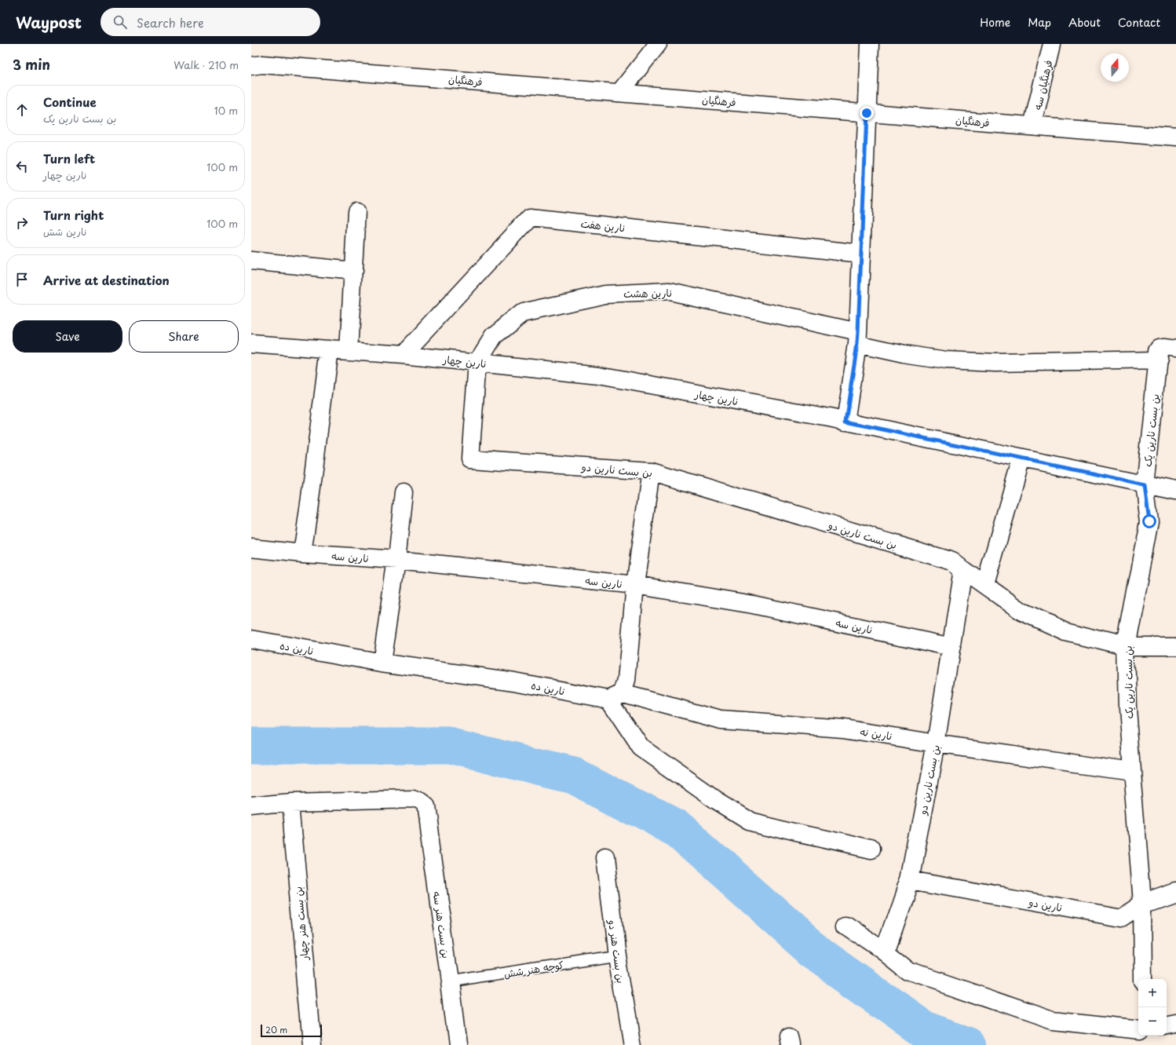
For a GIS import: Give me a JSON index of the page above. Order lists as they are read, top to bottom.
{
  "streets": {
    "street": [
      "فرهنگیان",
      "فرهنگیان سه",
      "نارین هفت",
      "نارین هشت",
      "نارین چهار",
      "بن بست نارین یک",
      "بن بست نارین دو",
      "نارین سه",
      "نارین ده",
      "نارین نه",
      "نارین دو",
      "بن بست هنر چهار",
      "بن بست هنر سه",
      "بن بست هنر دو"
    ],
    "lane": ["کوچه هنر شش"]
  },
  "crossings": [
    ["فرهنگیان", "فرهنگیان سه"],
    ["نارین هفت", "نارین چهار"],
    ["نارین هشت", "نارین چهار"],
    ["نارین هشت", "بن بست نارین یک"],
    ["نارین هشت", "بن بست نارین دو"],
    ["نارین چهار", "بن بست نارین یک"],
    ["نارین چهار", "بن بست نارین دو"],
    ["بن بست نارین یک", "نارین نه"],
    ["بن بست نارین یک", "نارین دو"],
    ["بن بست نارین دو", "نارین سه"],
    ["بن بست نارین دو", "نارین نه"],
    ["بن بست نارین دو", "نارین دو"],
    ["نارین ده", "نارین نه"],
    ["بن بست هنر چهار", "بن بست هنر سه"],
    ["بن بست هنر سه", "کوچه هنر شش"],
    ["بن بست هنر دو", "کوچه هنر شش"]
  ],
  "scale_bar": "20 m",
  "north": "top",
  "page": {
    "header": "Waypost",
    "search": "Search here",
    "nav": [
      "Home",
      "Map",
      "About",
      "Contact"
    ],
    "heading": ["3 min", "Walk · 210 m"],
    "list": [
      ["Continue", "بن بست نارین یک", "10 m"],
      ["Turn left", "نارین چهار", "100 m"],
      ["Turn right", "نارین شش", "100 m"],
      "Arrive at destination"
    ],
    "buttons": ["Save", "Share"],
    "map_buttons": ["+", "−"],
    "scale": "20 m"
  }
}
